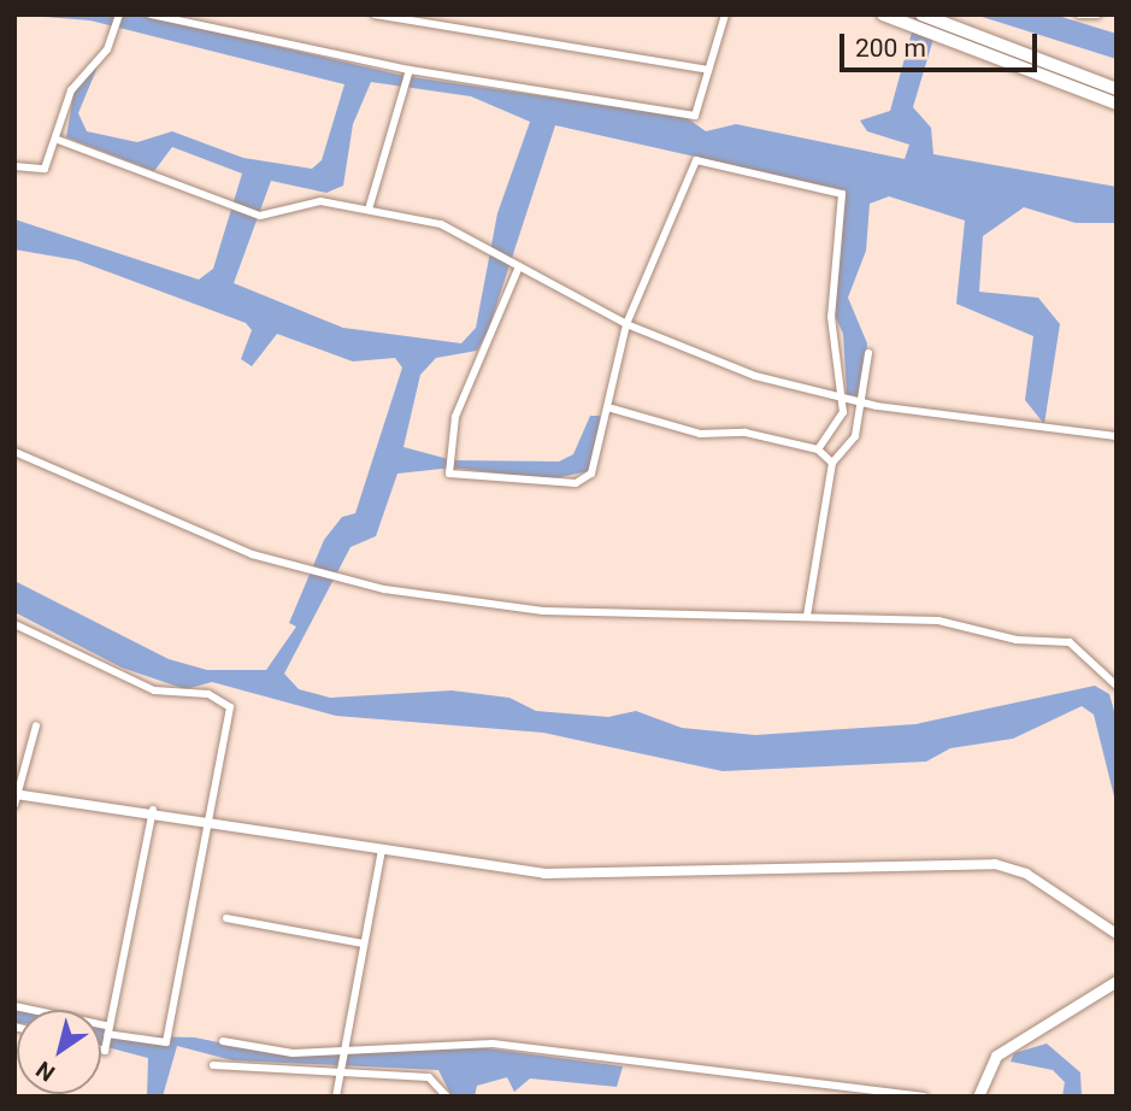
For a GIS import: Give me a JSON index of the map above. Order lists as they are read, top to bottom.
{
  "scale_bar": "200 m",
  "north": "bottom left"
}
